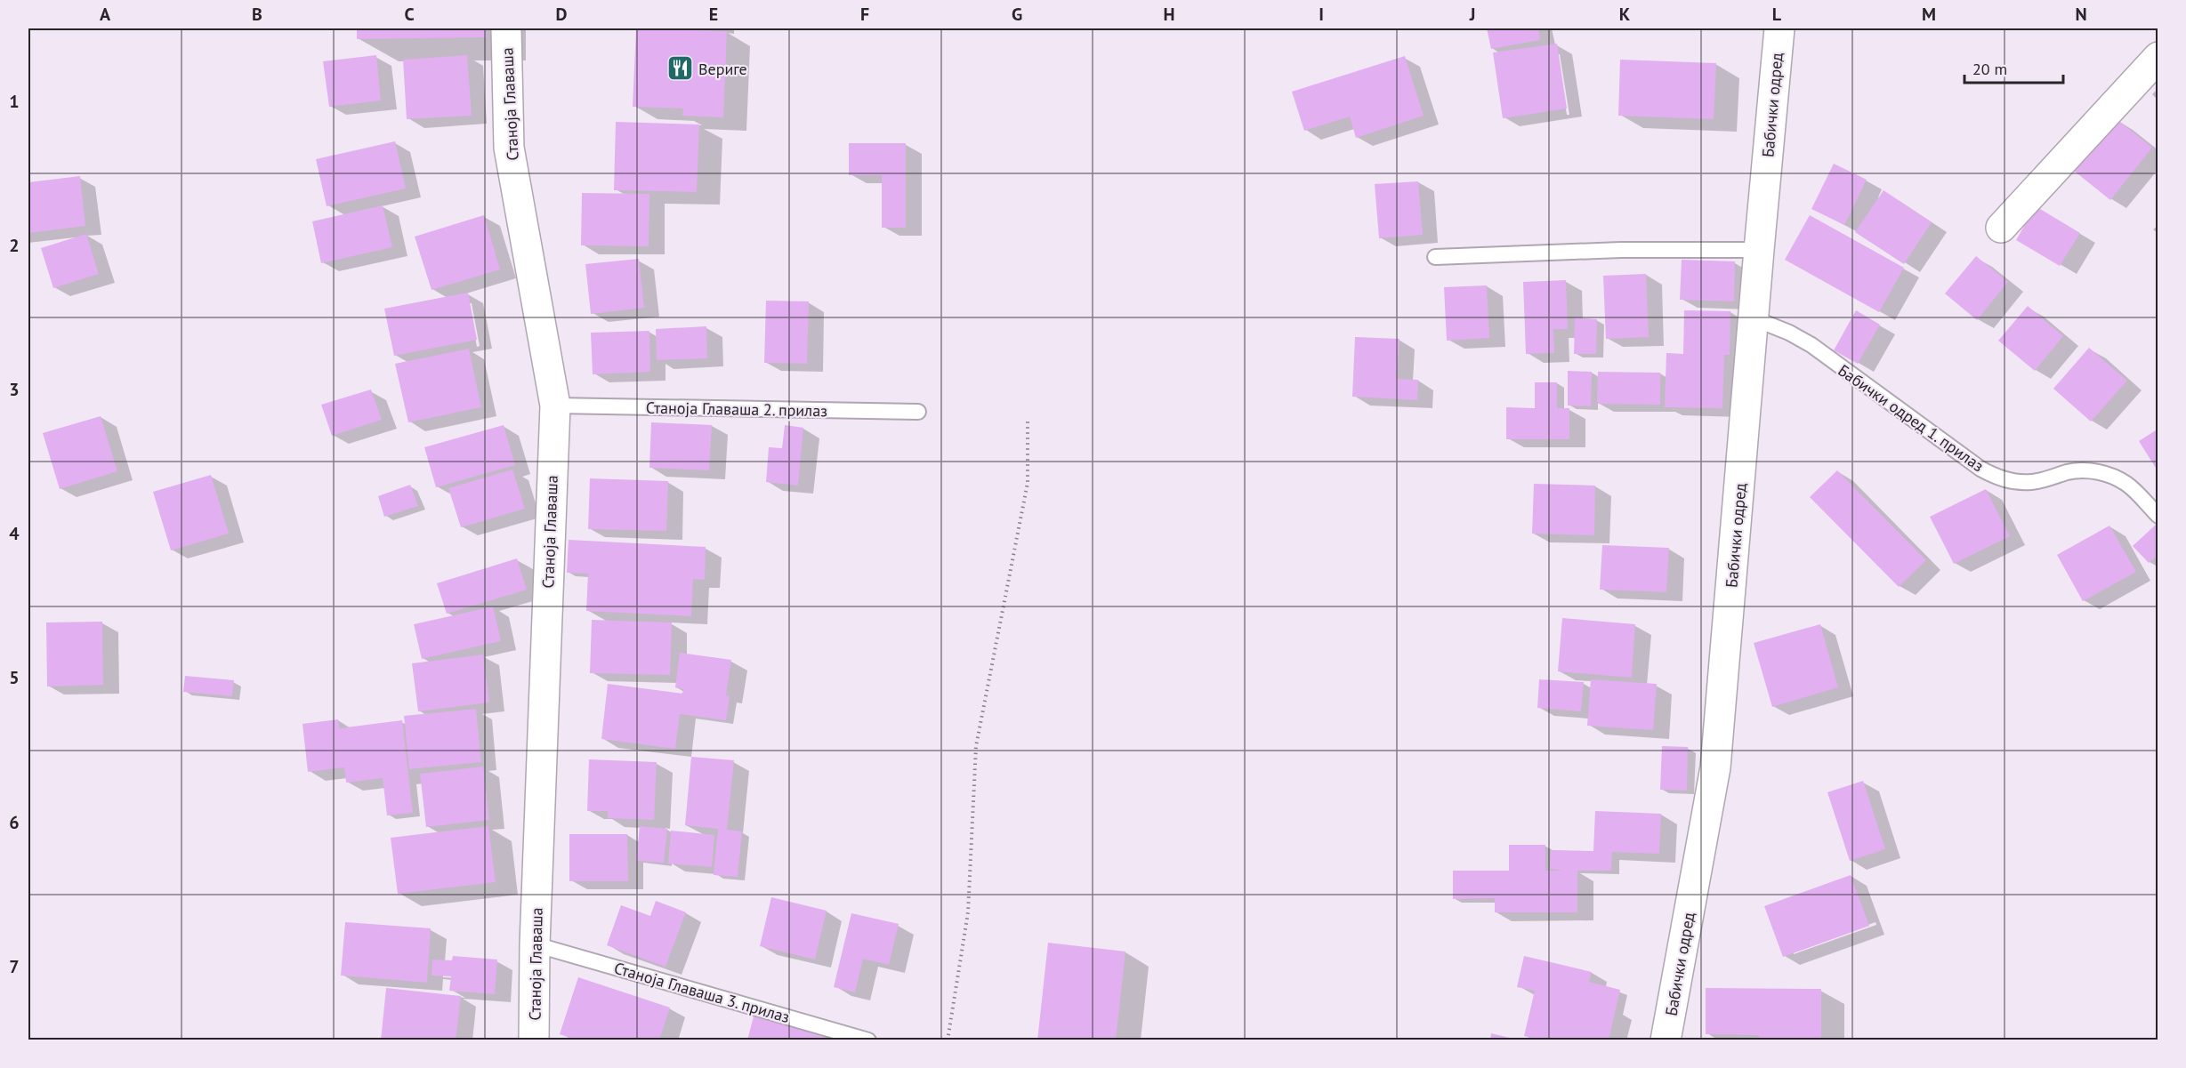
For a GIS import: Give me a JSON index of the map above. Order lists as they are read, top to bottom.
{
  "streets": {
    "street": ["Станоја Главаша", "Бабички одред"],
    "lane": ["Станоја Главаша 2. прилаз", "Бабички одред 1. прилаз", "Станоја Главаша 3. прилаз"]
  },
  "crossings": [
    ["Станоја Главаша", "Станоја Главаша 2. прилаз"],
    ["Станоја Главаша", "Станоја Главаша 3. прилаз"],
    ["Бабички одред", "Бабички одред 1. прилаз"]
  ],
  "places": {
    "restaurant": ["Вериге"]
  },
  "scale_bar": "20 m",
  "grid": {
    "columns": [
      "A",
      "B",
      "C",
      "D",
      "E",
      "F",
      "G",
      "H",
      "I",
      "J",
      "K",
      "L",
      "M",
      "N"
    ],
    "rows": [
      "1",
      "2",
      "3",
      "4",
      "5",
      "6",
      "7"
    ]
  }
}
